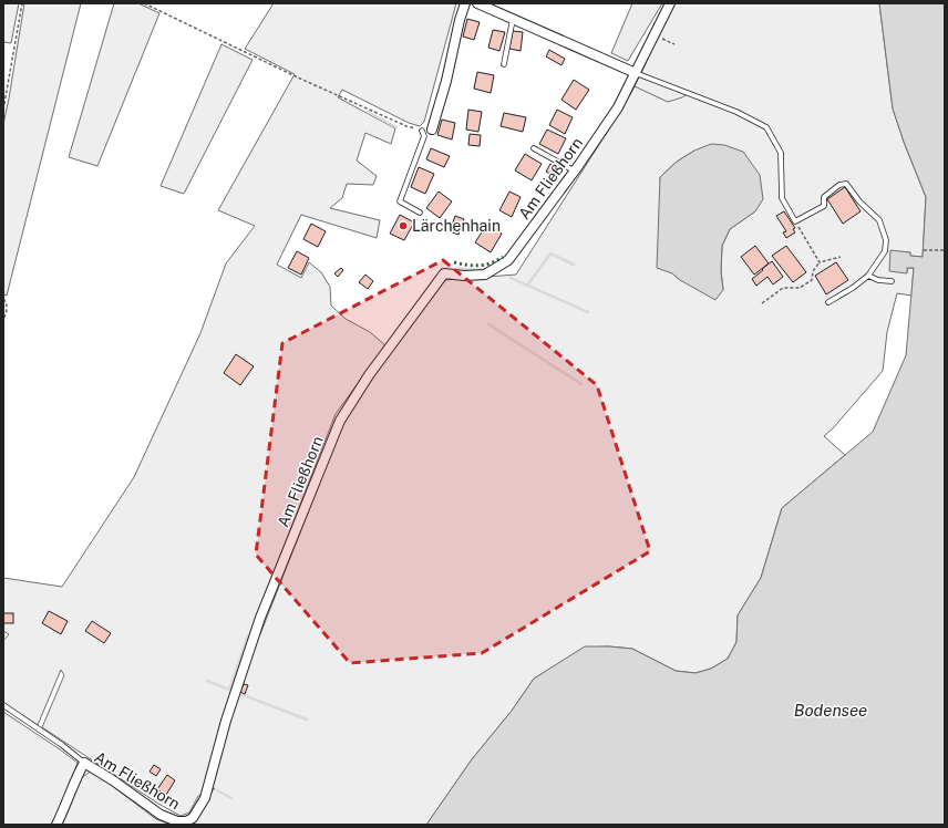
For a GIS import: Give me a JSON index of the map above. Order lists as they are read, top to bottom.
{
  "streets": {
    "street": ["Am Fließhorn"]
  },
  "water": ["Bodensee"],
  "places": ["Lärchenhain"]
}
